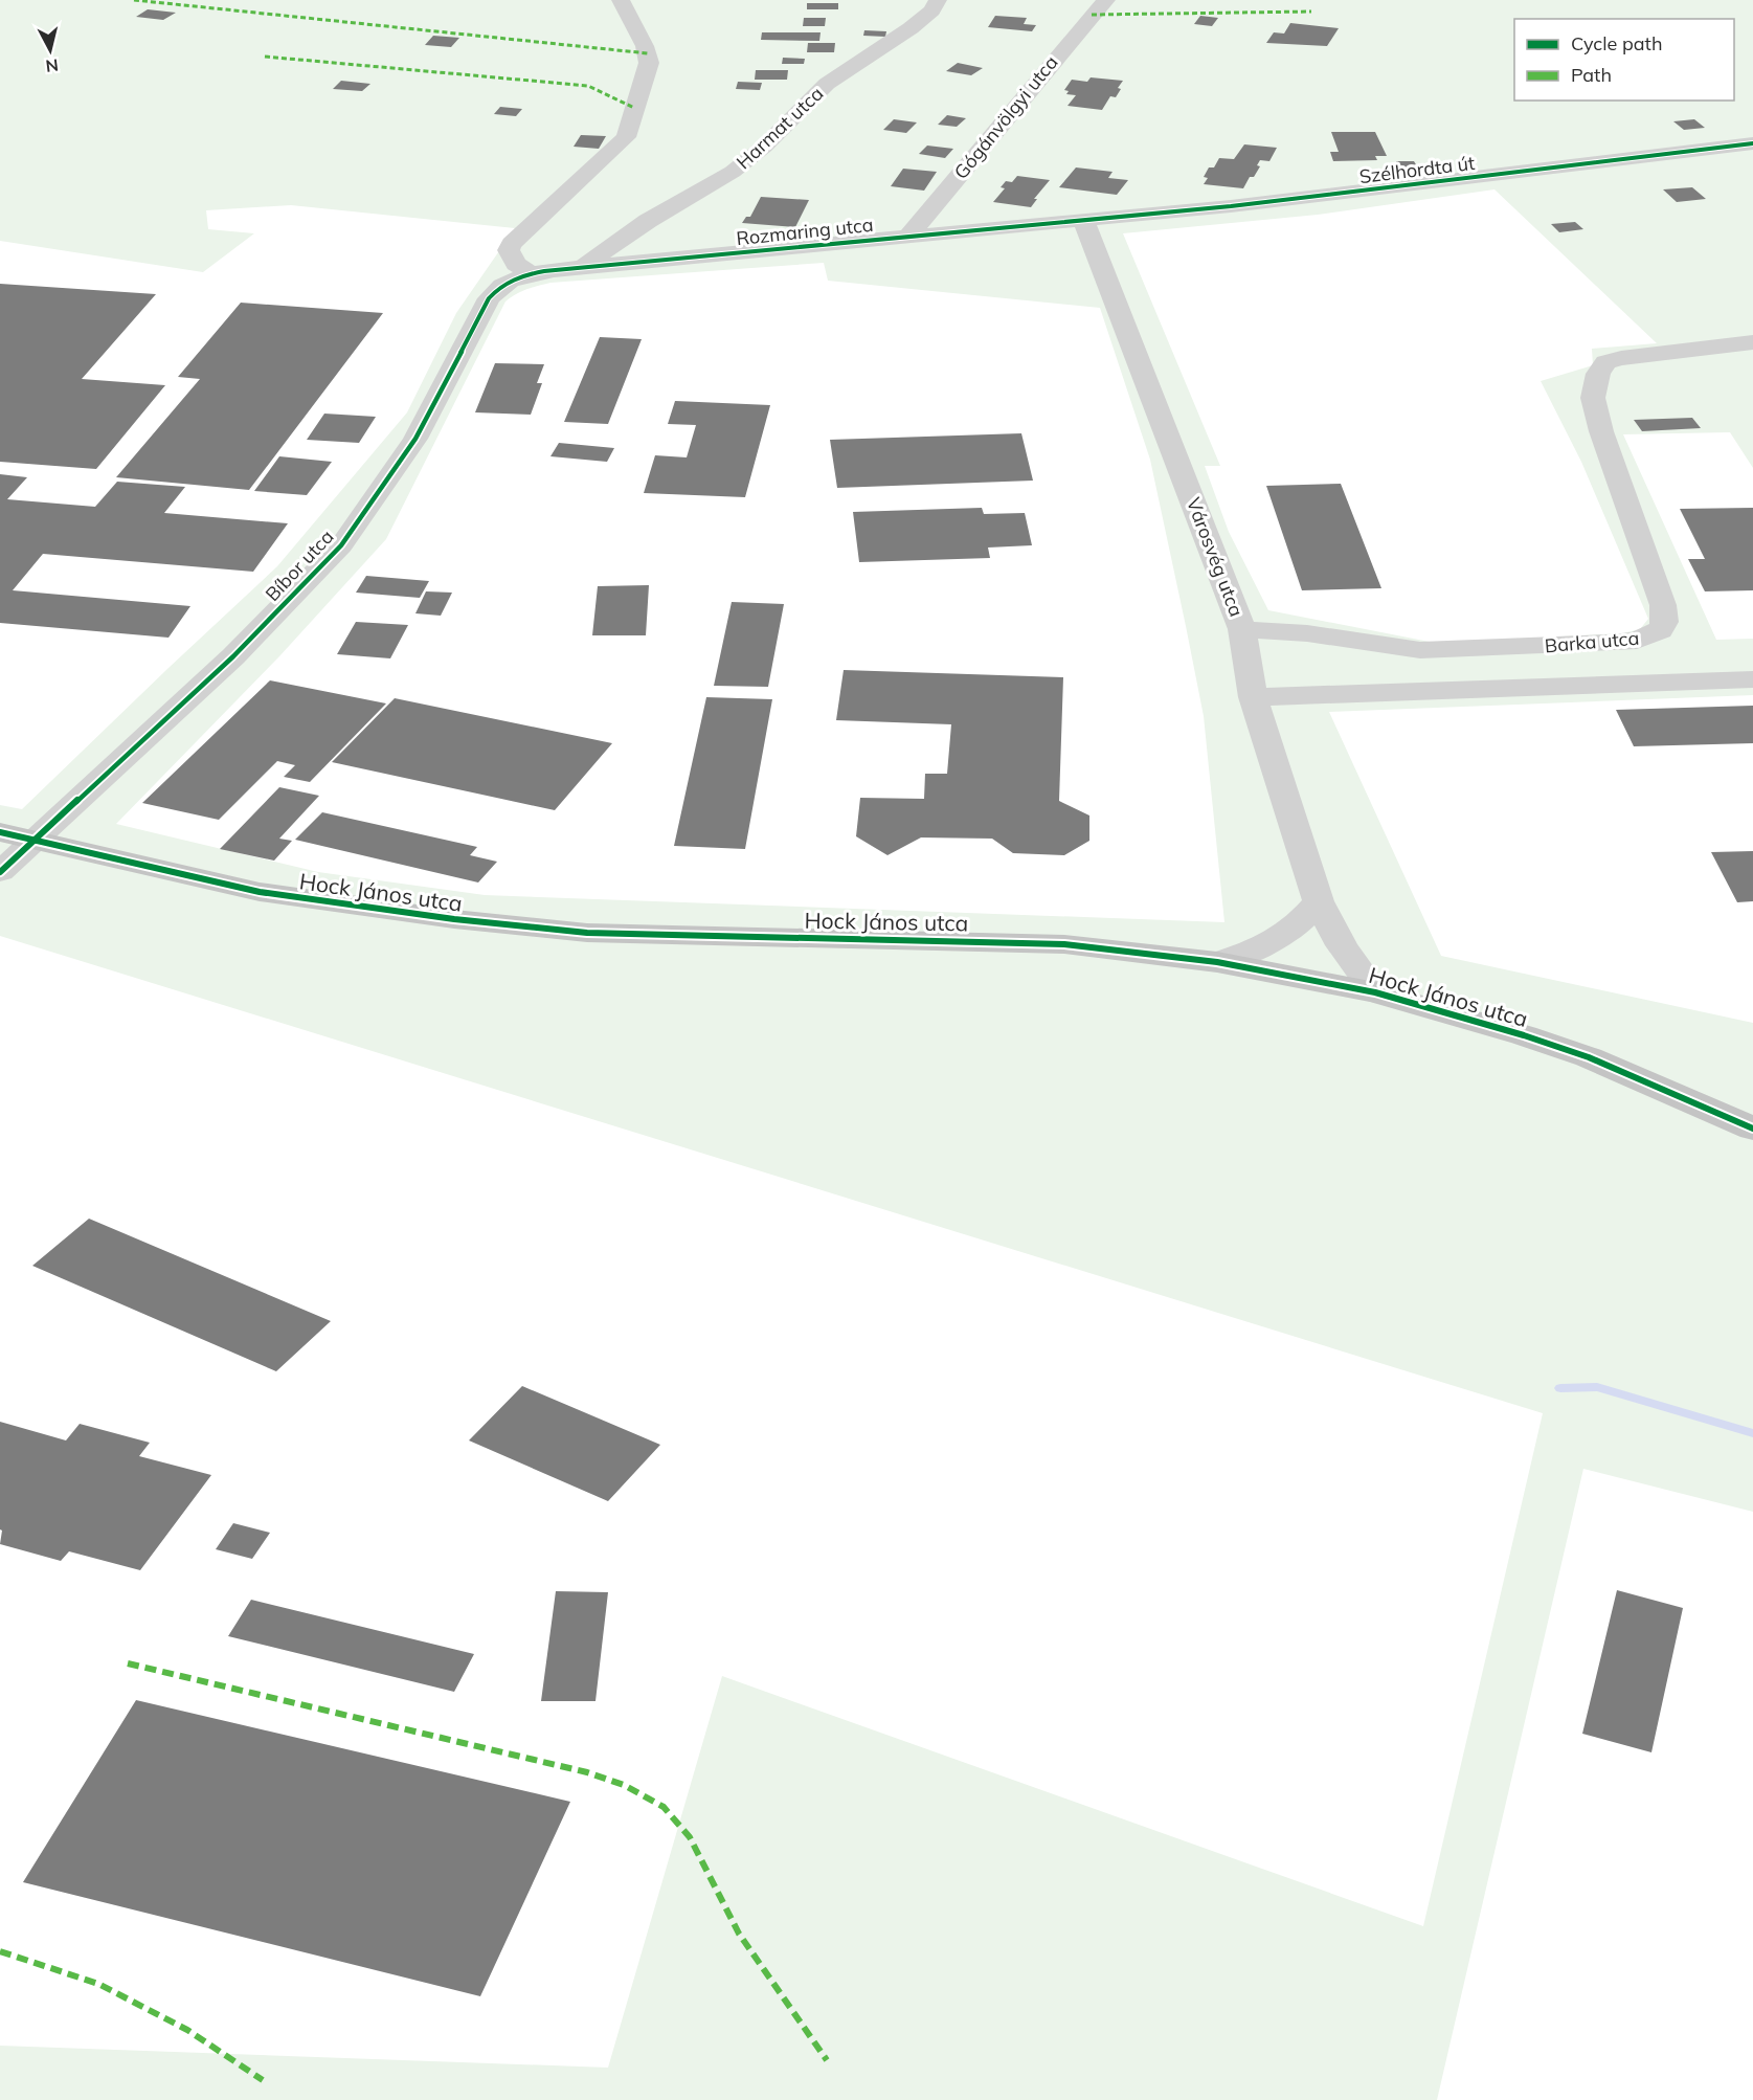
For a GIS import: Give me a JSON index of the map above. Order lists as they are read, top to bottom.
{
  "streets": {
    "main road": ["Hock János utca"],
    "street": [
      "Gógánvölgyi utca",
      "Harmat utca",
      "Szélhordta út",
      "Rozmaring utca",
      "Városvég utca",
      "Bíbor utca",
      "Barka utca"
    ]
  },
  "crossings": [
    ["Gógánvölgyi utca", "Rozmaring utca"],
    ["Harmat utca", "Rozmaring utca"],
    ["Szélhordta út", "Rozmaring utca"],
    ["Szélhordta út", "Városvég utca"],
    ["Rozmaring utca", "Városvég utca"],
    ["Rozmaring utca", "Bíbor utca"],
    ["Városvég utca", "Barka utca"],
    ["Városvég utca", "Hock János utca"],
    ["Bíbor utca", "Hock János utca"]
  ],
  "legend": ["Cycle path", "Path"],
  "north": "bottom"
}
